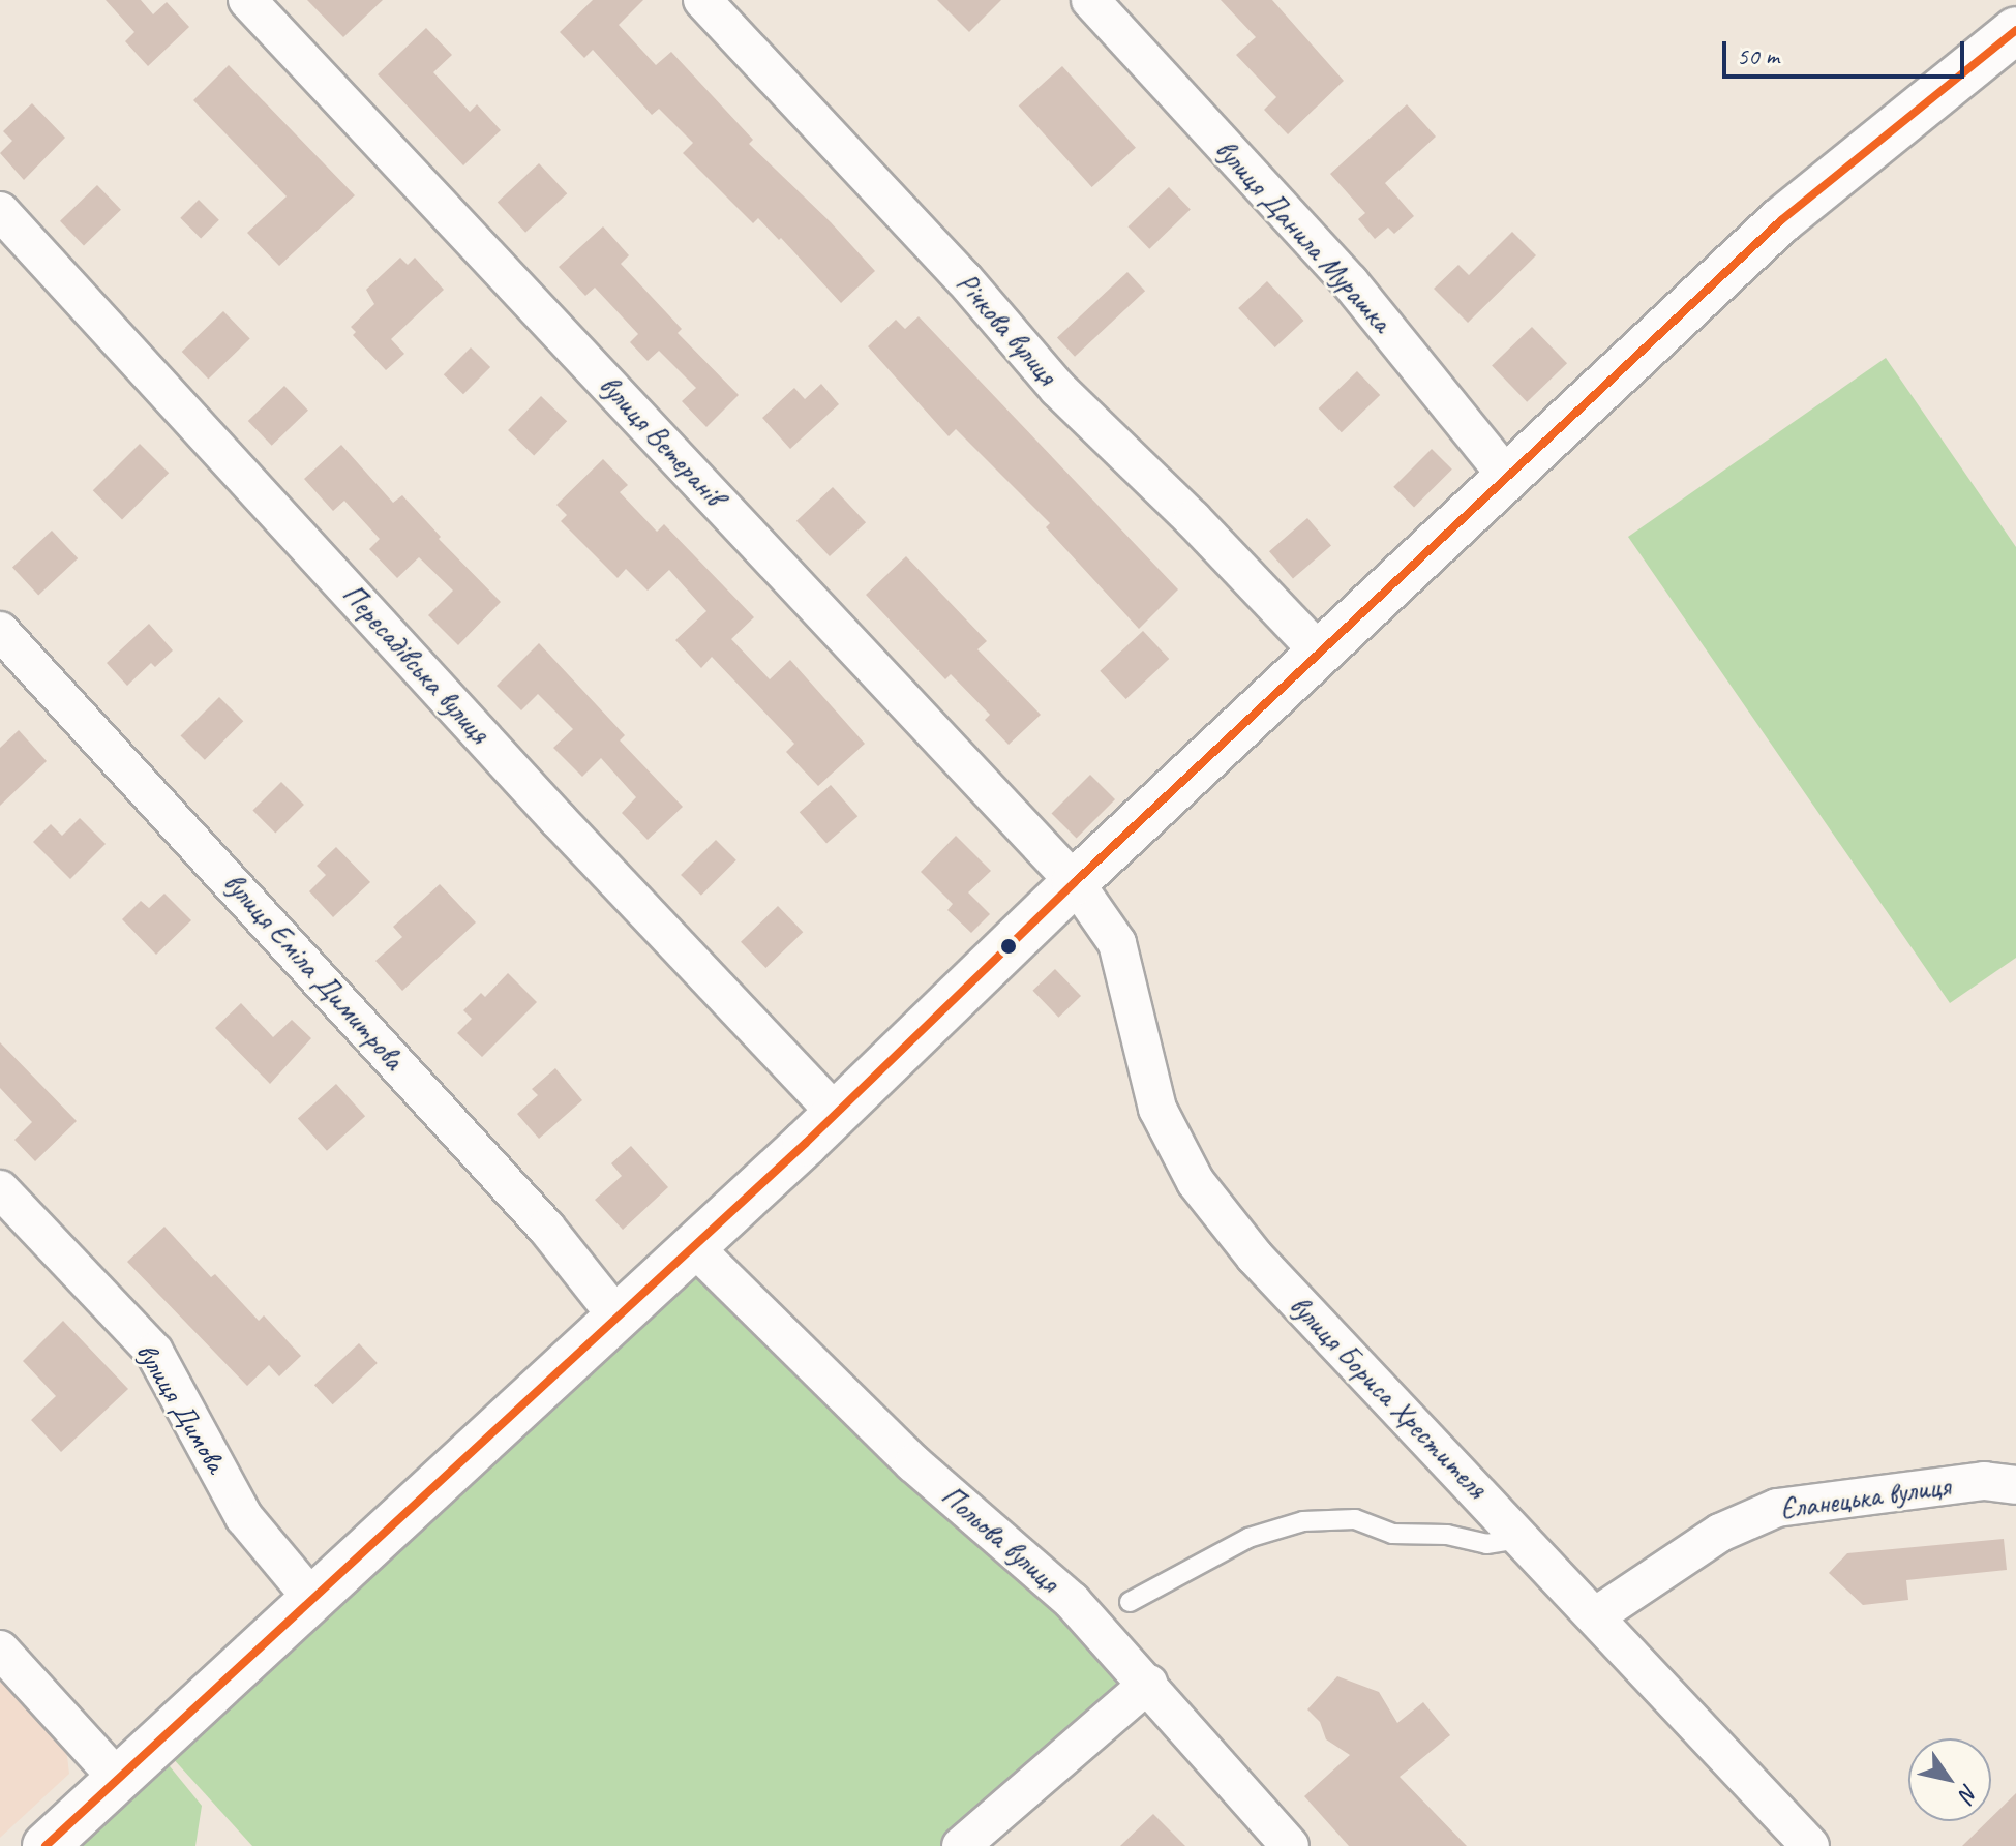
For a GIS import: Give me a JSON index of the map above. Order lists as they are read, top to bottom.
{
  "streets": {
    "street": [
      "вулиця Данила Мурашка",
      "Річкова вулиця",
      "вулиця Ветеранів",
      "Пересадівська вулиця",
      "вулиця Еміла Димитрова",
      "вулиця Бориса Хрестителя",
      "вулиця Димова",
      "Єланецька вулиця",
      "Польова вулиця"
    ]
  },
  "crossings": [
    ["вулиця Ветеранів", "вулиця Бориса Хрестителя"],
    ["вулиця Бориса Хрестителя", "Єланецька вулиця"]
  ],
  "scale_bar": "50 m",
  "north": "bottom right"
}
